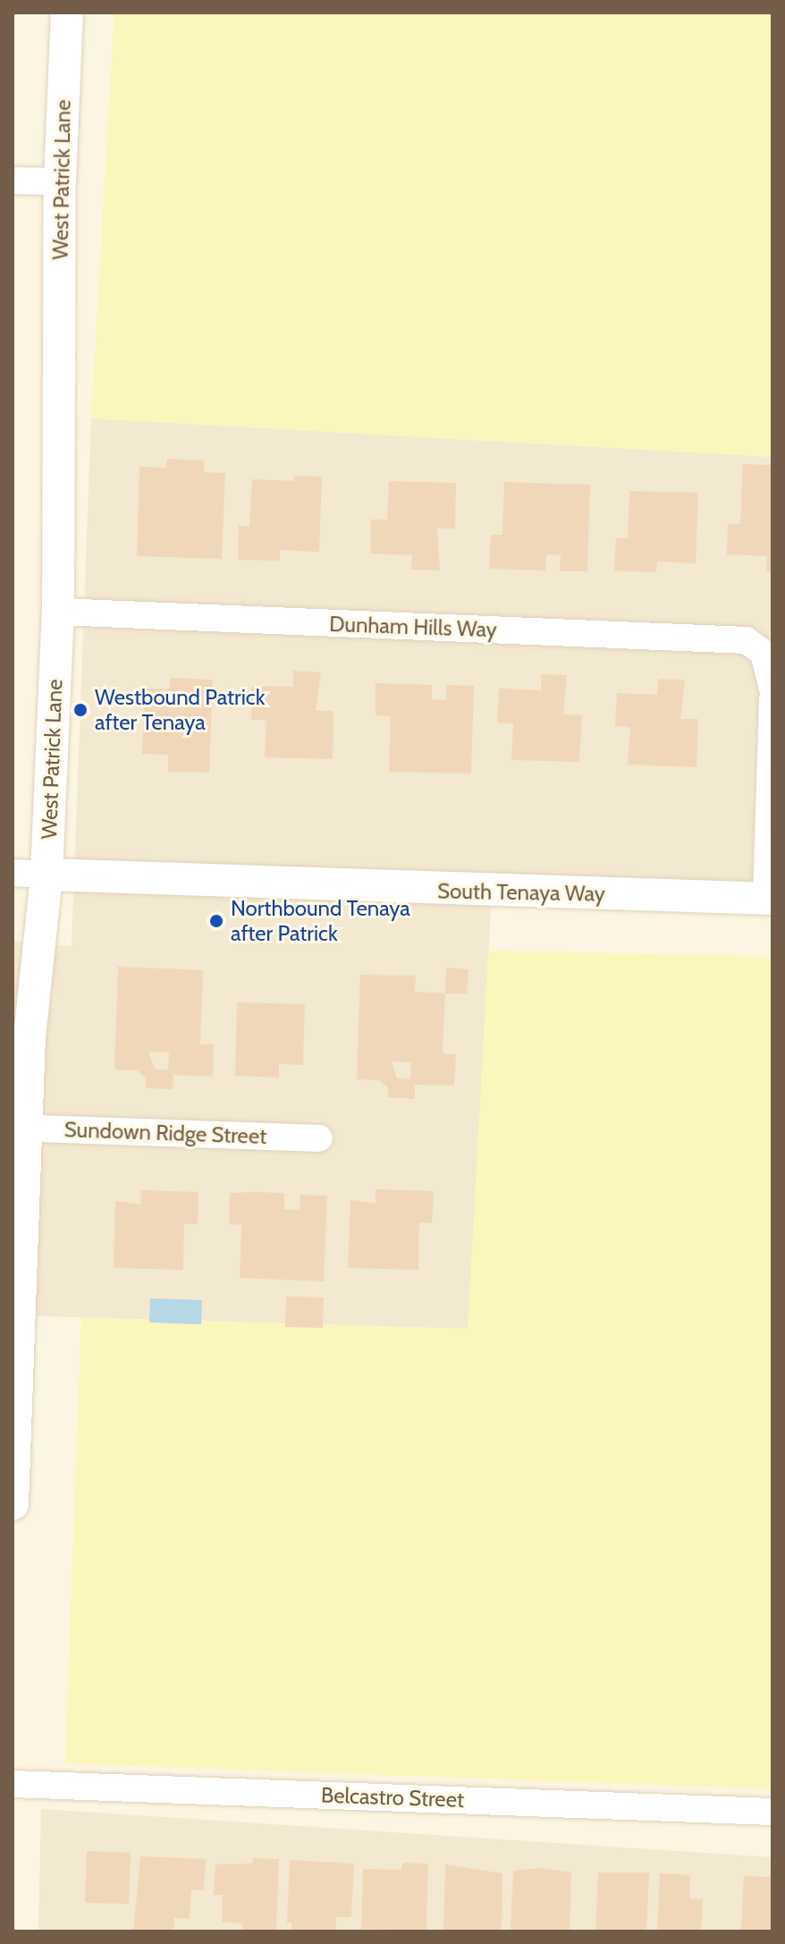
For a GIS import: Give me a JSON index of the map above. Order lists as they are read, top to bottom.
{
  "streets": {
    "street": [
      "West Patrick Lane",
      "Dunham Hills Way",
      "South Tenaya Way",
      "Sundown Ridge Street",
      "Belcastro Street"
    ]
  },
  "crossings": [
    ["West Patrick Lane", "Dunham Hills Way"],
    ["West Patrick Lane", "South Tenaya Way"],
    ["West Patrick Lane", "Sundown Ridge Street"]
  ],
  "places": ["Westbound Patrick after Tenaya", "Northbound Tenaya after Patrick"]
}
